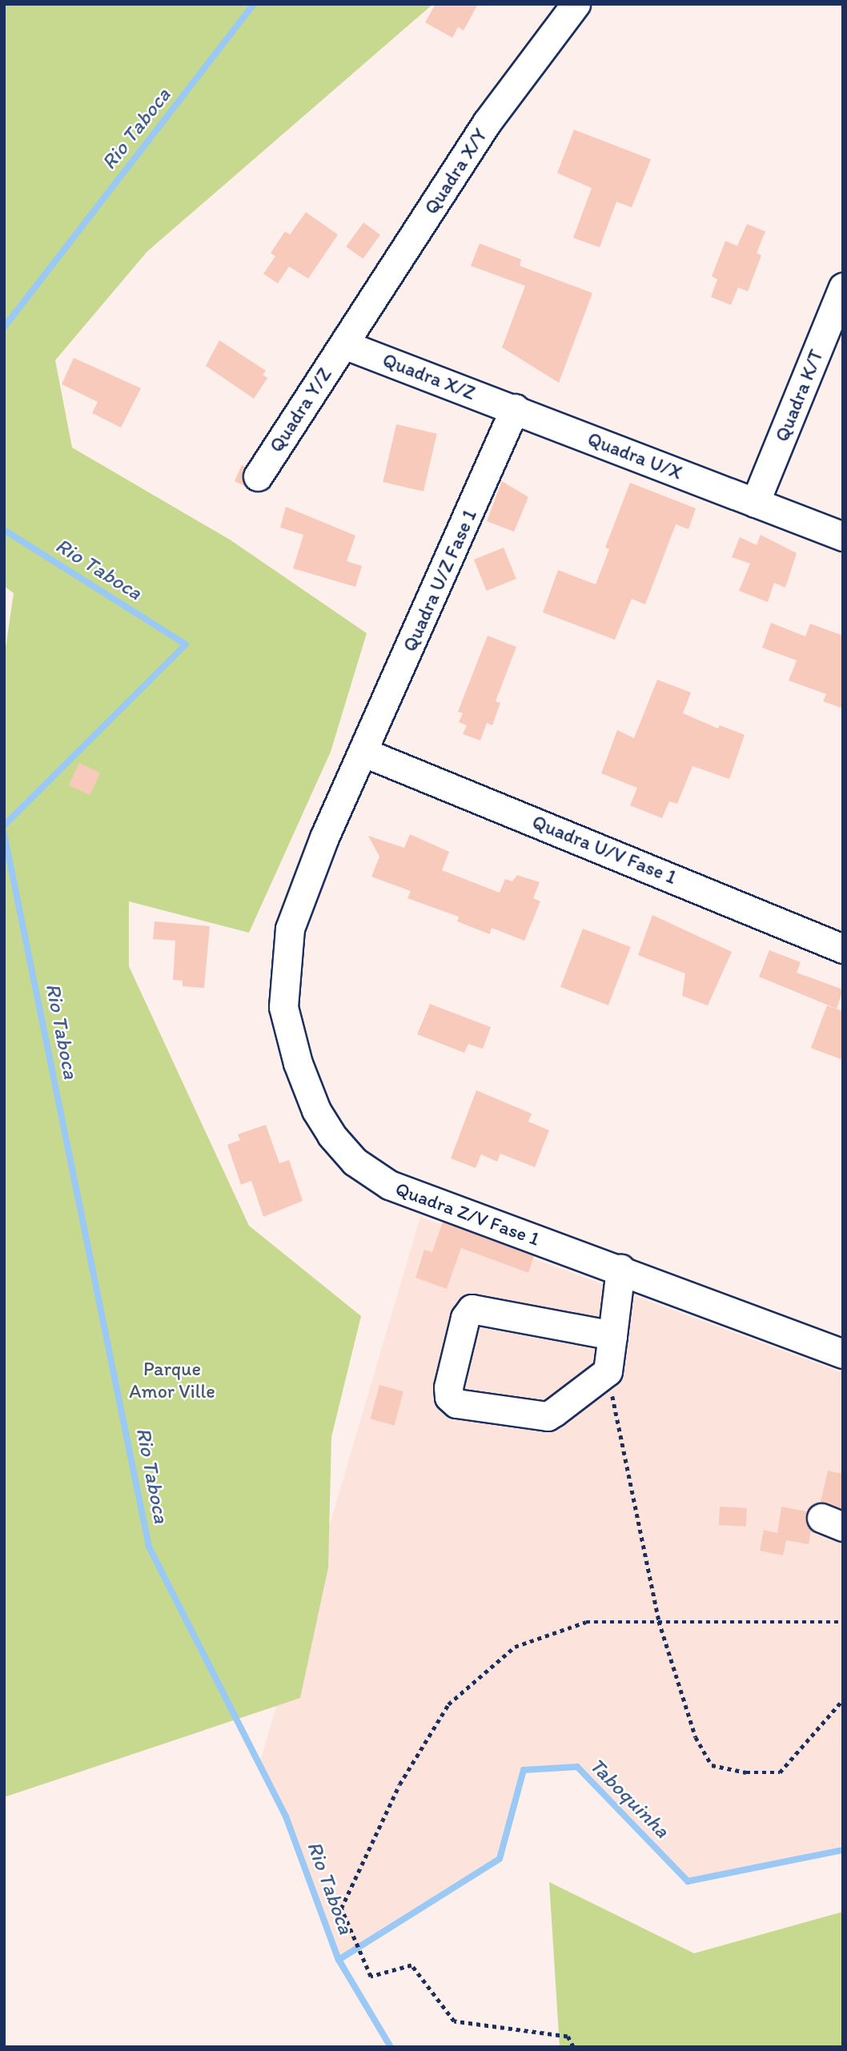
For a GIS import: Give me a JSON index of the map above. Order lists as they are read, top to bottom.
{
  "streets": {
    "street": [
      "Quadra X/Y",
      "Quadra X/Z",
      "Quadra K/T",
      "Quadra Y/Z",
      "Quadra U/X",
      "Quadra U/Z Fase 1",
      "Quadra U/V Fase 1",
      "Quadra Z/V Fase 1"
    ]
  },
  "crossings": [
    ["Quadra X/Y", "Quadra X/Z"],
    ["Quadra X/Y", "Quadra Y/Z"],
    ["Quadra X/Z", "Quadra Y/Z"],
    ["Quadra X/Z", "Quadra U/X"],
    ["Quadra X/Z", "Quadra U/Z Fase 1"],
    ["Quadra K/T", "Quadra U/X"],
    ["Quadra U/X", "Quadra U/Z Fase 1"],
    ["Quadra U/Z Fase 1", "Quadra U/V Fase 1"],
    ["Quadra U/Z Fase 1", "Quadra Z/V Fase 1"],
    ["Quadra U/V Fase 1", "Quadra Z/V Fase 1"]
  ],
  "water": ["Rio Taboca", "Taboquinha"],
  "parks": ["Parque Amor Ville"]
}
